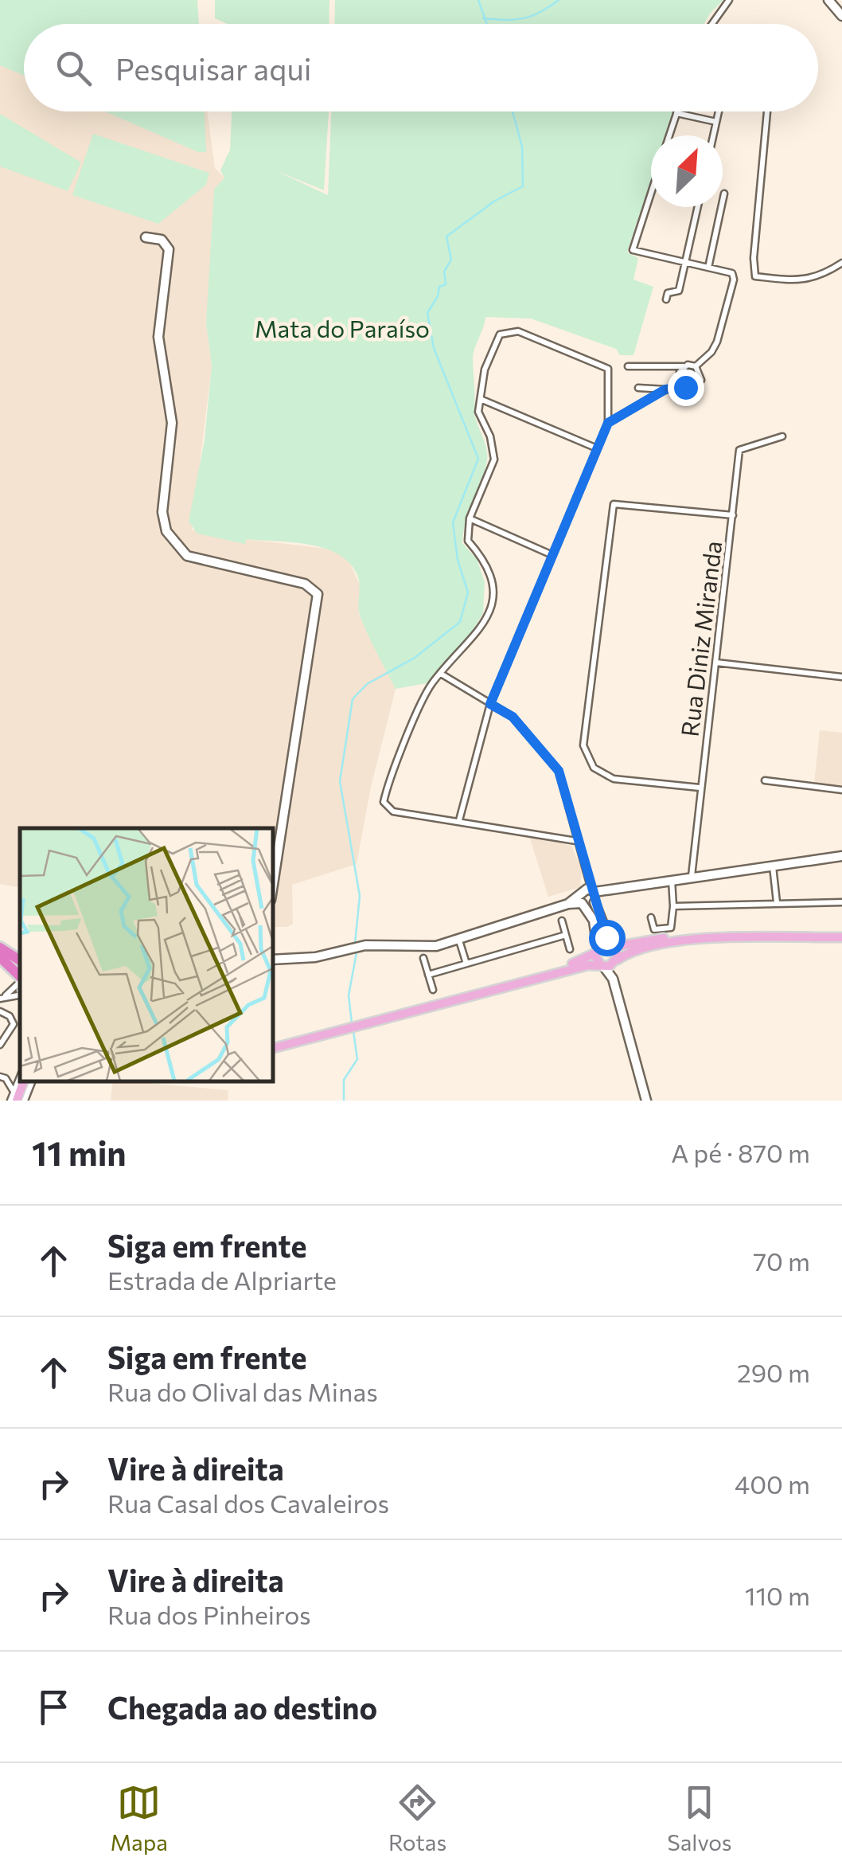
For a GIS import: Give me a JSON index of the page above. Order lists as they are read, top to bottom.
{
  "streets": {
    "street": ["Rua Diniz Miranda"]
  },
  "parks": ["Mata do Paraíso"],
  "north": "top right",
  "page": {
    "search": "Pesquisar aqui",
    "heading": ["11 min", "A pé · 870 m"],
    "list": [
      ["Siga em frente", "Estrada de Alpriarte", "70 m"],
      ["Siga em frente", "Rua do Olival das Minas", "290 m"],
      ["Vire à direita", "Rua Casal dos Cavaleiros", "400 m"],
      ["Vire à direita", "Rua dos Pinheiros", "110 m"],
      "Chegada ao destino"
    ],
    "nav": ["Mapa", "Rotas", "Salvos"]
  }
}
